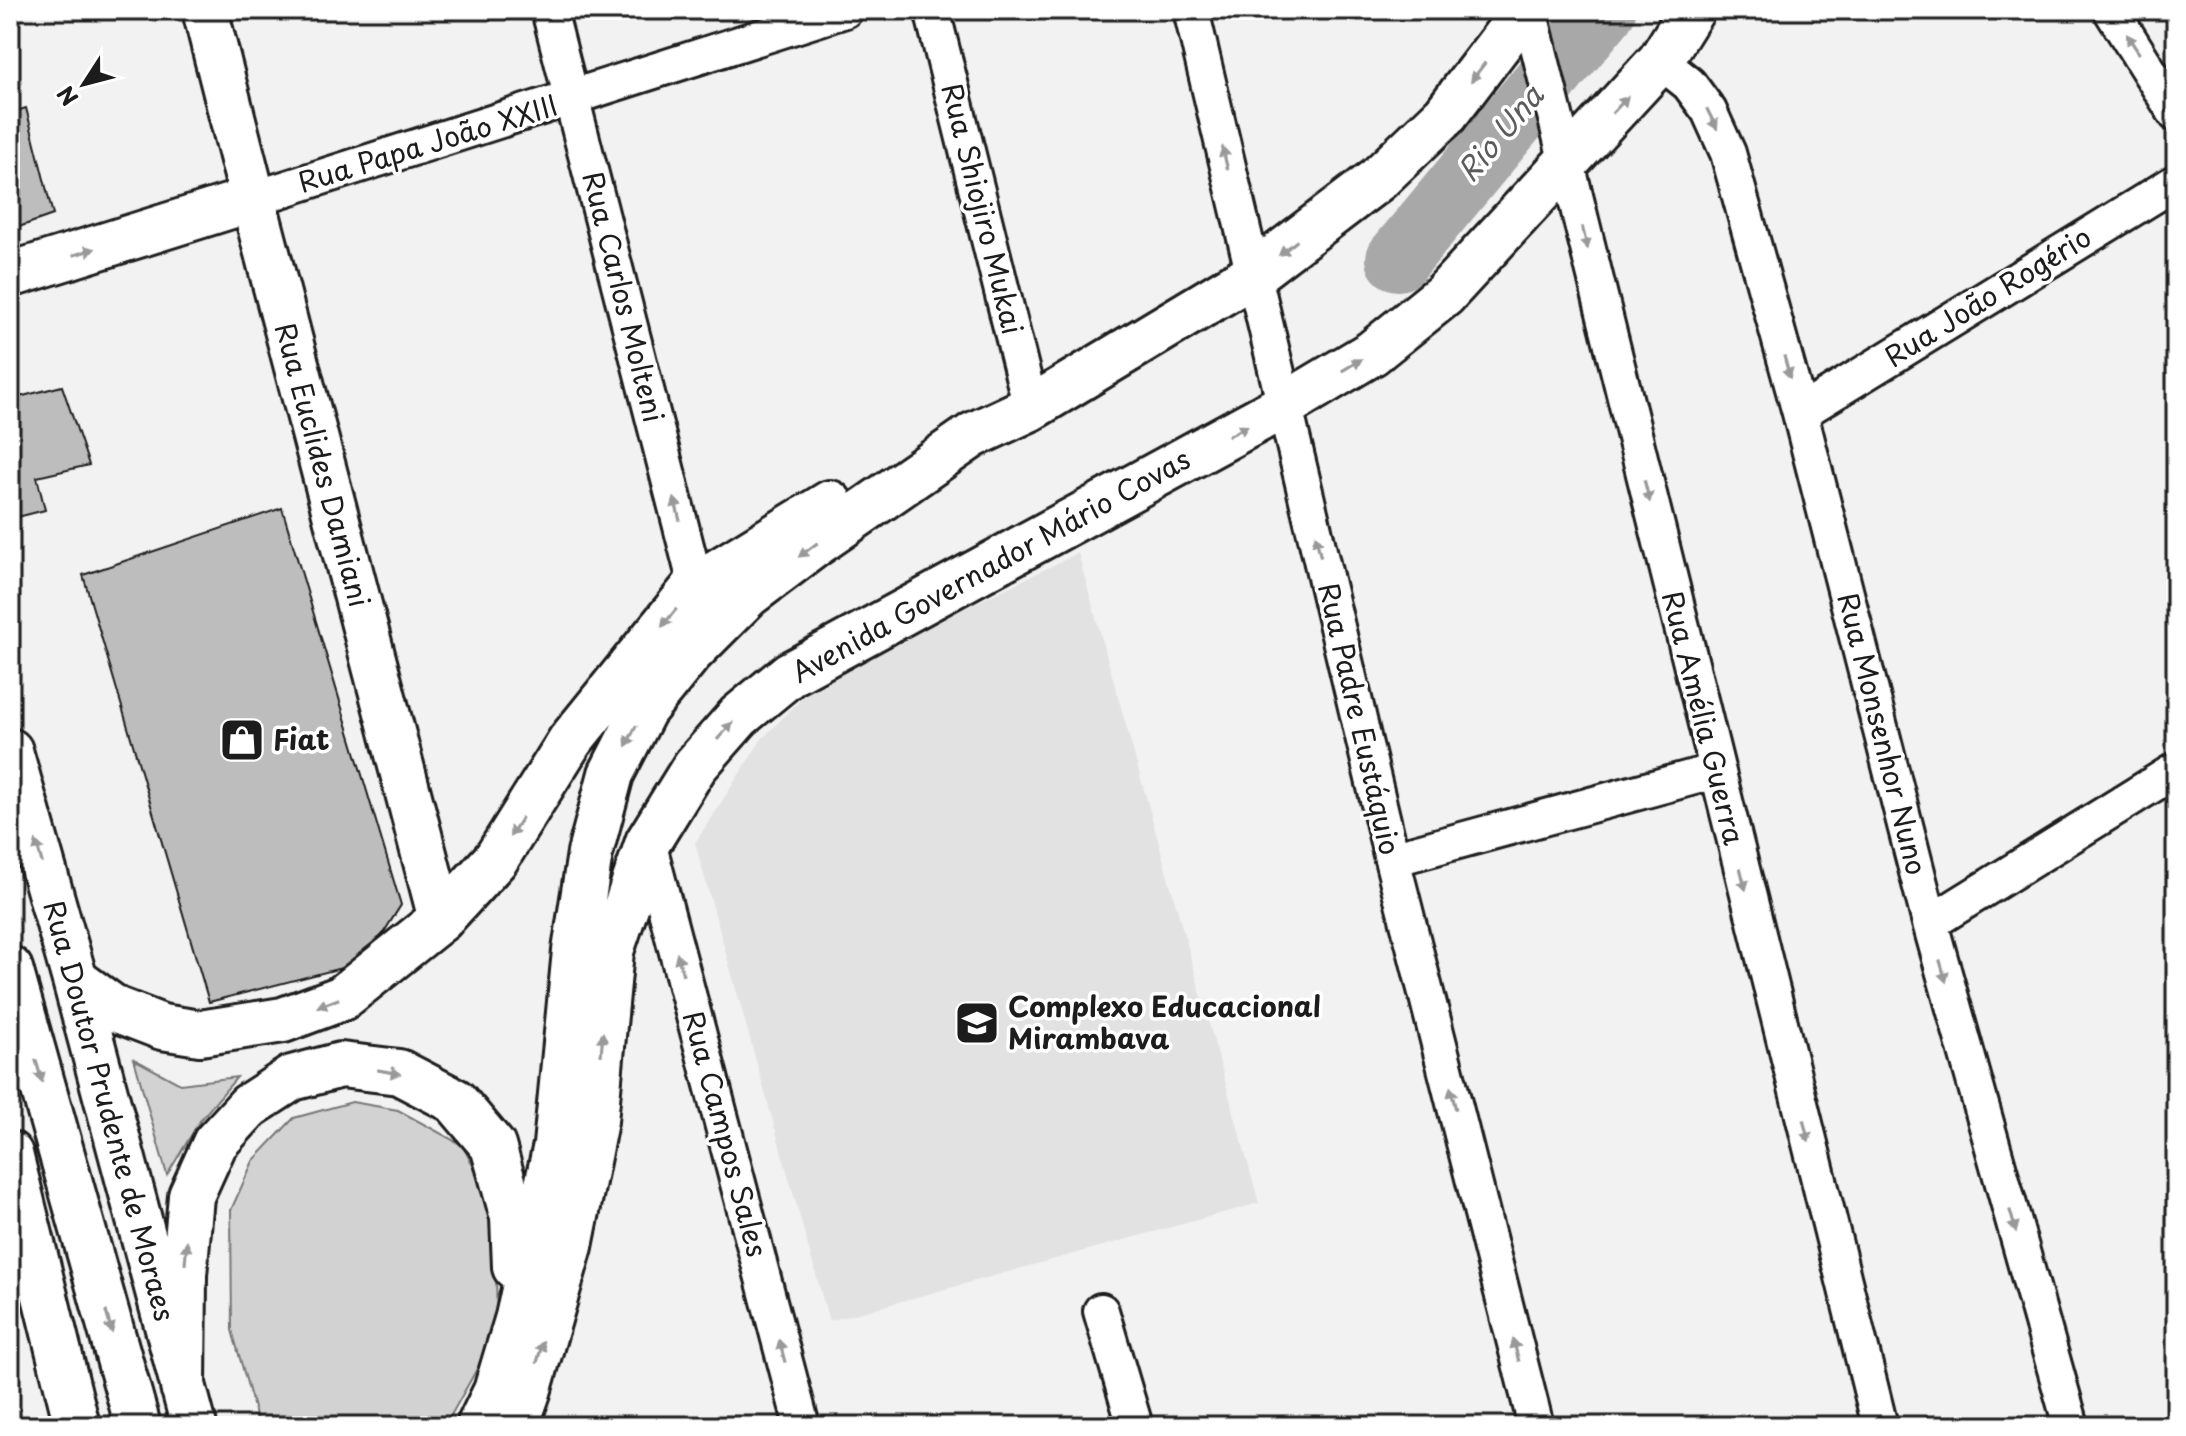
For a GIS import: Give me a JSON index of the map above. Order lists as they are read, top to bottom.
{
  "streets": {
    "main road": [
      "Rua Papa João XXIII",
      "Rua Euclides Damiani",
      "Avenida Governador Mário Covas",
      "Rua Doutor Prudente de Moraes"
    ],
    "street": [
      "Rua Shiojiro Mukai",
      "Rua Carlos Molteni",
      "Rua João Rogério",
      "Rua Amélia Guerra",
      "Rua Padre Eustáquio",
      "Rua Monsenhor Nuno",
      "Rua Campos Sales"
    ]
  },
  "crossings": [
    ["Rua Papa João XXIII", "Rua Carlos Molteni"],
    ["Rua Papa João XXIII", "Rua Euclides Damiani"],
    ["Rua João Rogério", "Rua Monsenhor Nuno"],
    ["Avenida Governador Mário Covas", "Rua Amélia Guerra"],
    ["Avenida Governador Mário Covas", "Rua Padre Eustáquio"],
    ["Avenida Governador Mário Covas", "Rua Monsenhor Nuno"],
    ["Avenida Governador Mário Covas", "Rua Campos Sales"]
  ],
  "one_way": [
    "Rua Carlos Molteni",
    "Rua Amélia Guerra",
    "Rua Padre Eustáquio",
    "Rua Monsenhor Nuno",
    "Rua Doutor Prudente de Moraes",
    "Rua Campos Sales"
  ],
  "water": ["Rio Una"],
  "places": {
    "shop": ["Fiat"],
    "school or university": ["Complexo Educacional Mirambava"]
  },
  "north": "bottom left"
}
